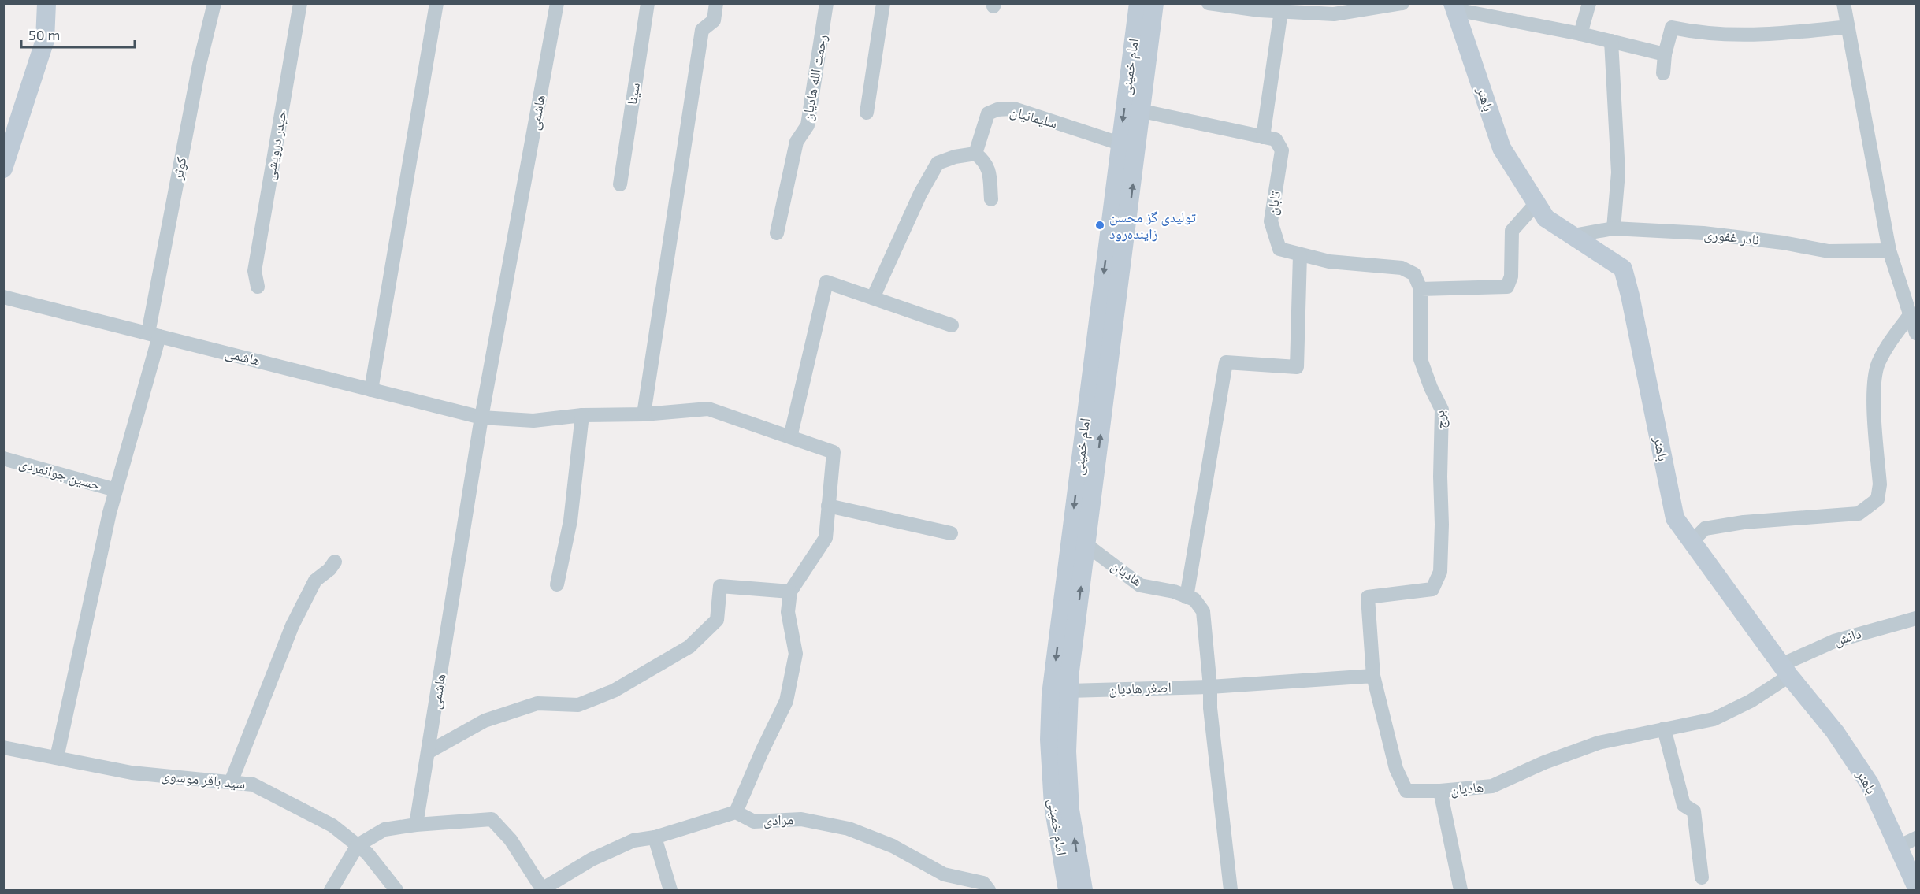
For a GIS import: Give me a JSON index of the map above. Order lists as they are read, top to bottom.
{
  "streets": {
    "main road": ["امام خمینی", "باهنر"],
    "street": [
      "رحمت الله هادیان",
      "سینا",
      "هاشمی",
      "سلیمانیان",
      "حیدر درویشی",
      "کوثر",
      "تابان",
      "نادر غفوری",
      "برج",
      "حسین جوانمردی",
      "هادیان",
      "دانش",
      "اصغر هادیان",
      "سید باقر موسوی",
      "مرادی"
    ]
  },
  "crossings": [
    ["امام خمینی", "سلیمانیان"],
    ["امام خمینی", "تابان"],
    ["امام خمینی", "هادیان"],
    ["امام خمینی", "اصغر هادیان"],
    ["باهنر", "نادر غفوری"],
    ["باهنر", "هادیان"],
    ["باهنر", "دانش"],
    ["هاشمی", "کوثر"],
    ["کوثر", "حسین جوانمردی"],
    ["کوثر", "سید باقر موسوی"],
    ["تابان", "برج"],
    ["برج", "هادیان"],
    ["هادیان", "دانش"],
    ["هادیان", "اصغر هادیان"]
  ],
  "places": ["تولیدی گز محسن زاینده‌رود"],
  "scale_bar": "50 m"
}
